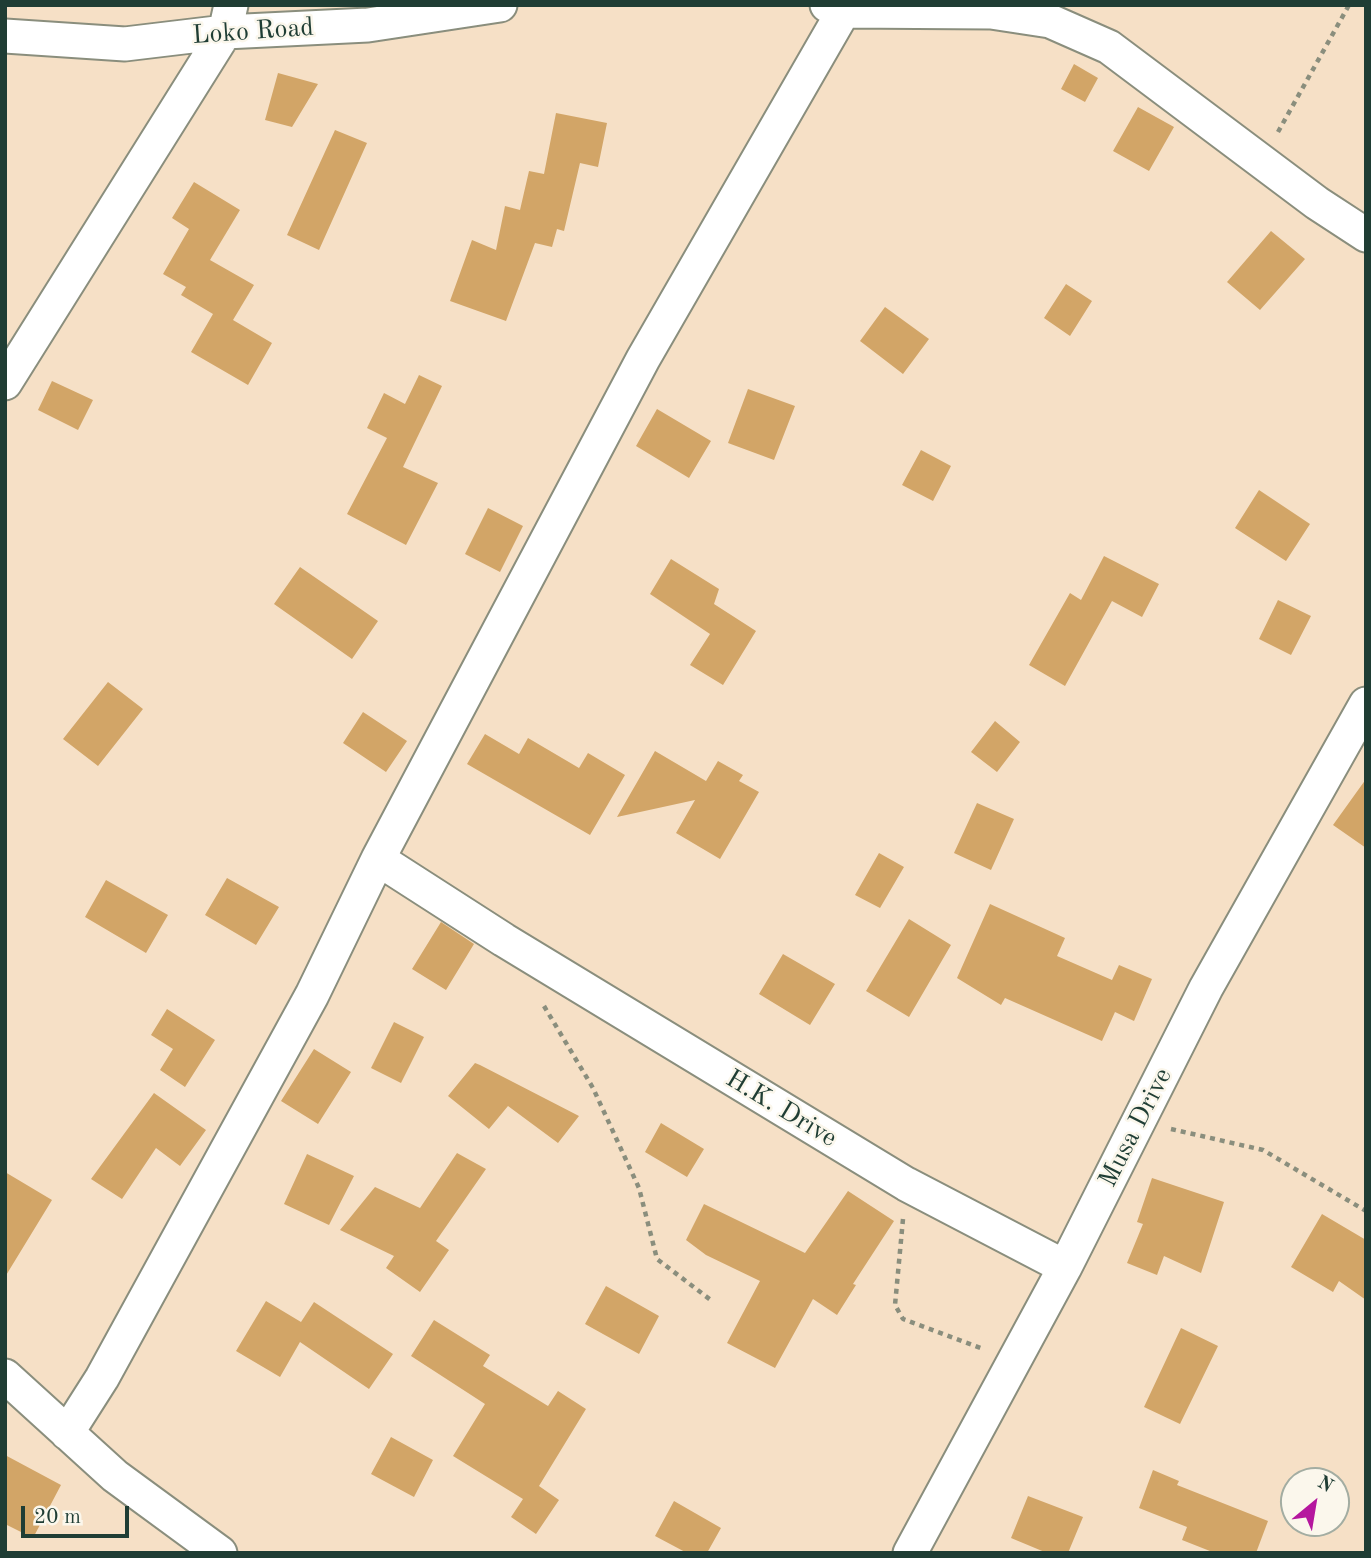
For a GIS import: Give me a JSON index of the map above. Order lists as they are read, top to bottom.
{
  "streets": {
    "street": ["Loko Road", "H.K. Drive", "Musa Drive"]
  },
  "crossings": [
    ["H.K. Drive", "Musa Drive"]
  ],
  "scale_bar": "20 m",
  "north": "top right"
}
